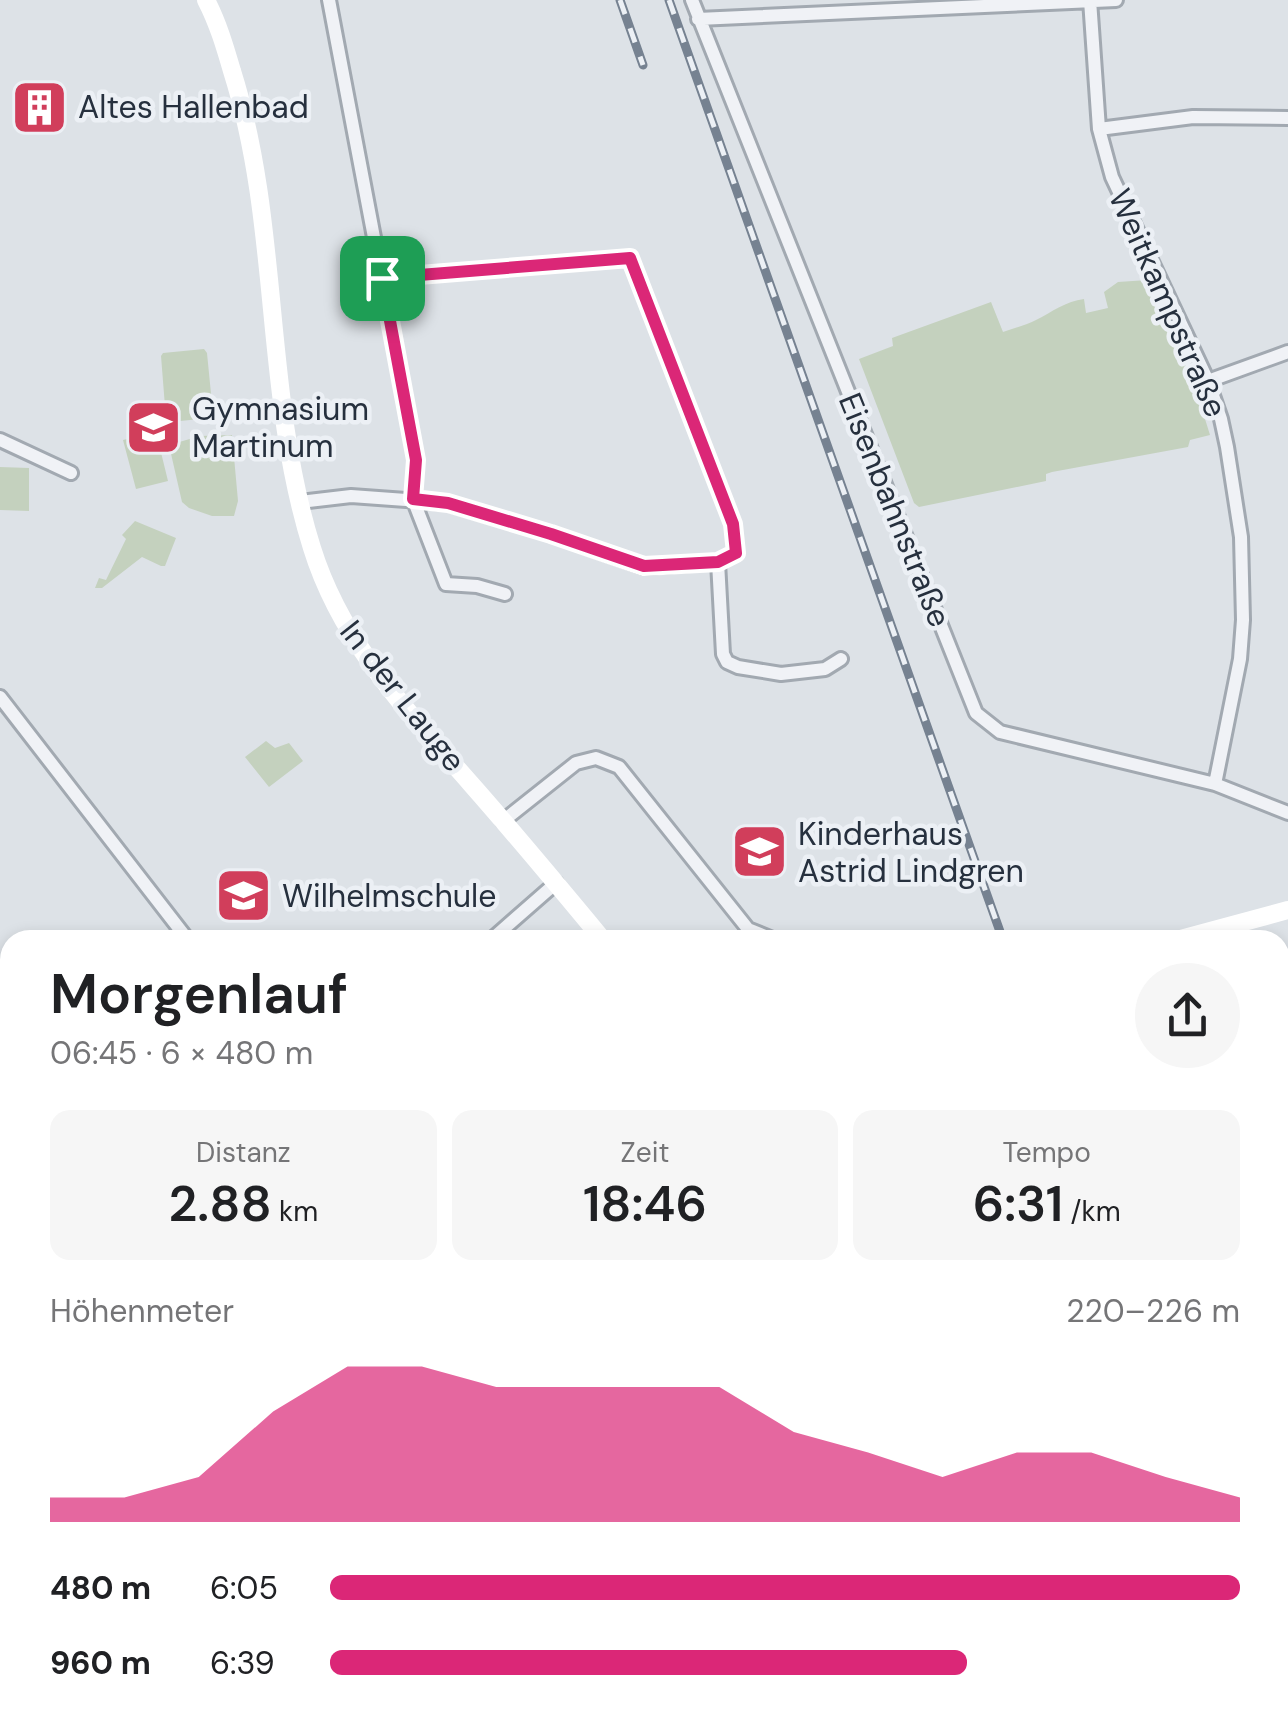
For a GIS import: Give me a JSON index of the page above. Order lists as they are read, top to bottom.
{
  "streets": {
    "street": ["Weitkampstraße", "Eisenbahnstraße", "In der Lauge"]
  },
  "crossings": [
    ["Weitkampstraße", "Eisenbahnstraße"]
  ],
  "places": {
    "building": ["Altes Hallenbad"],
    "school or university": ["Gymnasium Martinum", "Kinderhaus Astrid Lindgren", "Wilhelmschule"]
  },
  "page": {
    "heading": ["Morgenlauf", "06:45 · 6 × 480 m"],
    "stats": [
      ["Distanz", "2.88 km"],
      ["Zeit", "18:46"],
      ["Tempo", "6:31 /km"]
    ],
    "chart": ["Höhenmeter", "220–226 m"],
    "list": [
      {
        "name": "480 m",
        "note": "6:05"
      },
      {
        "name": "960 m",
        "note": "6:39"
      }
    ]
  }
}
